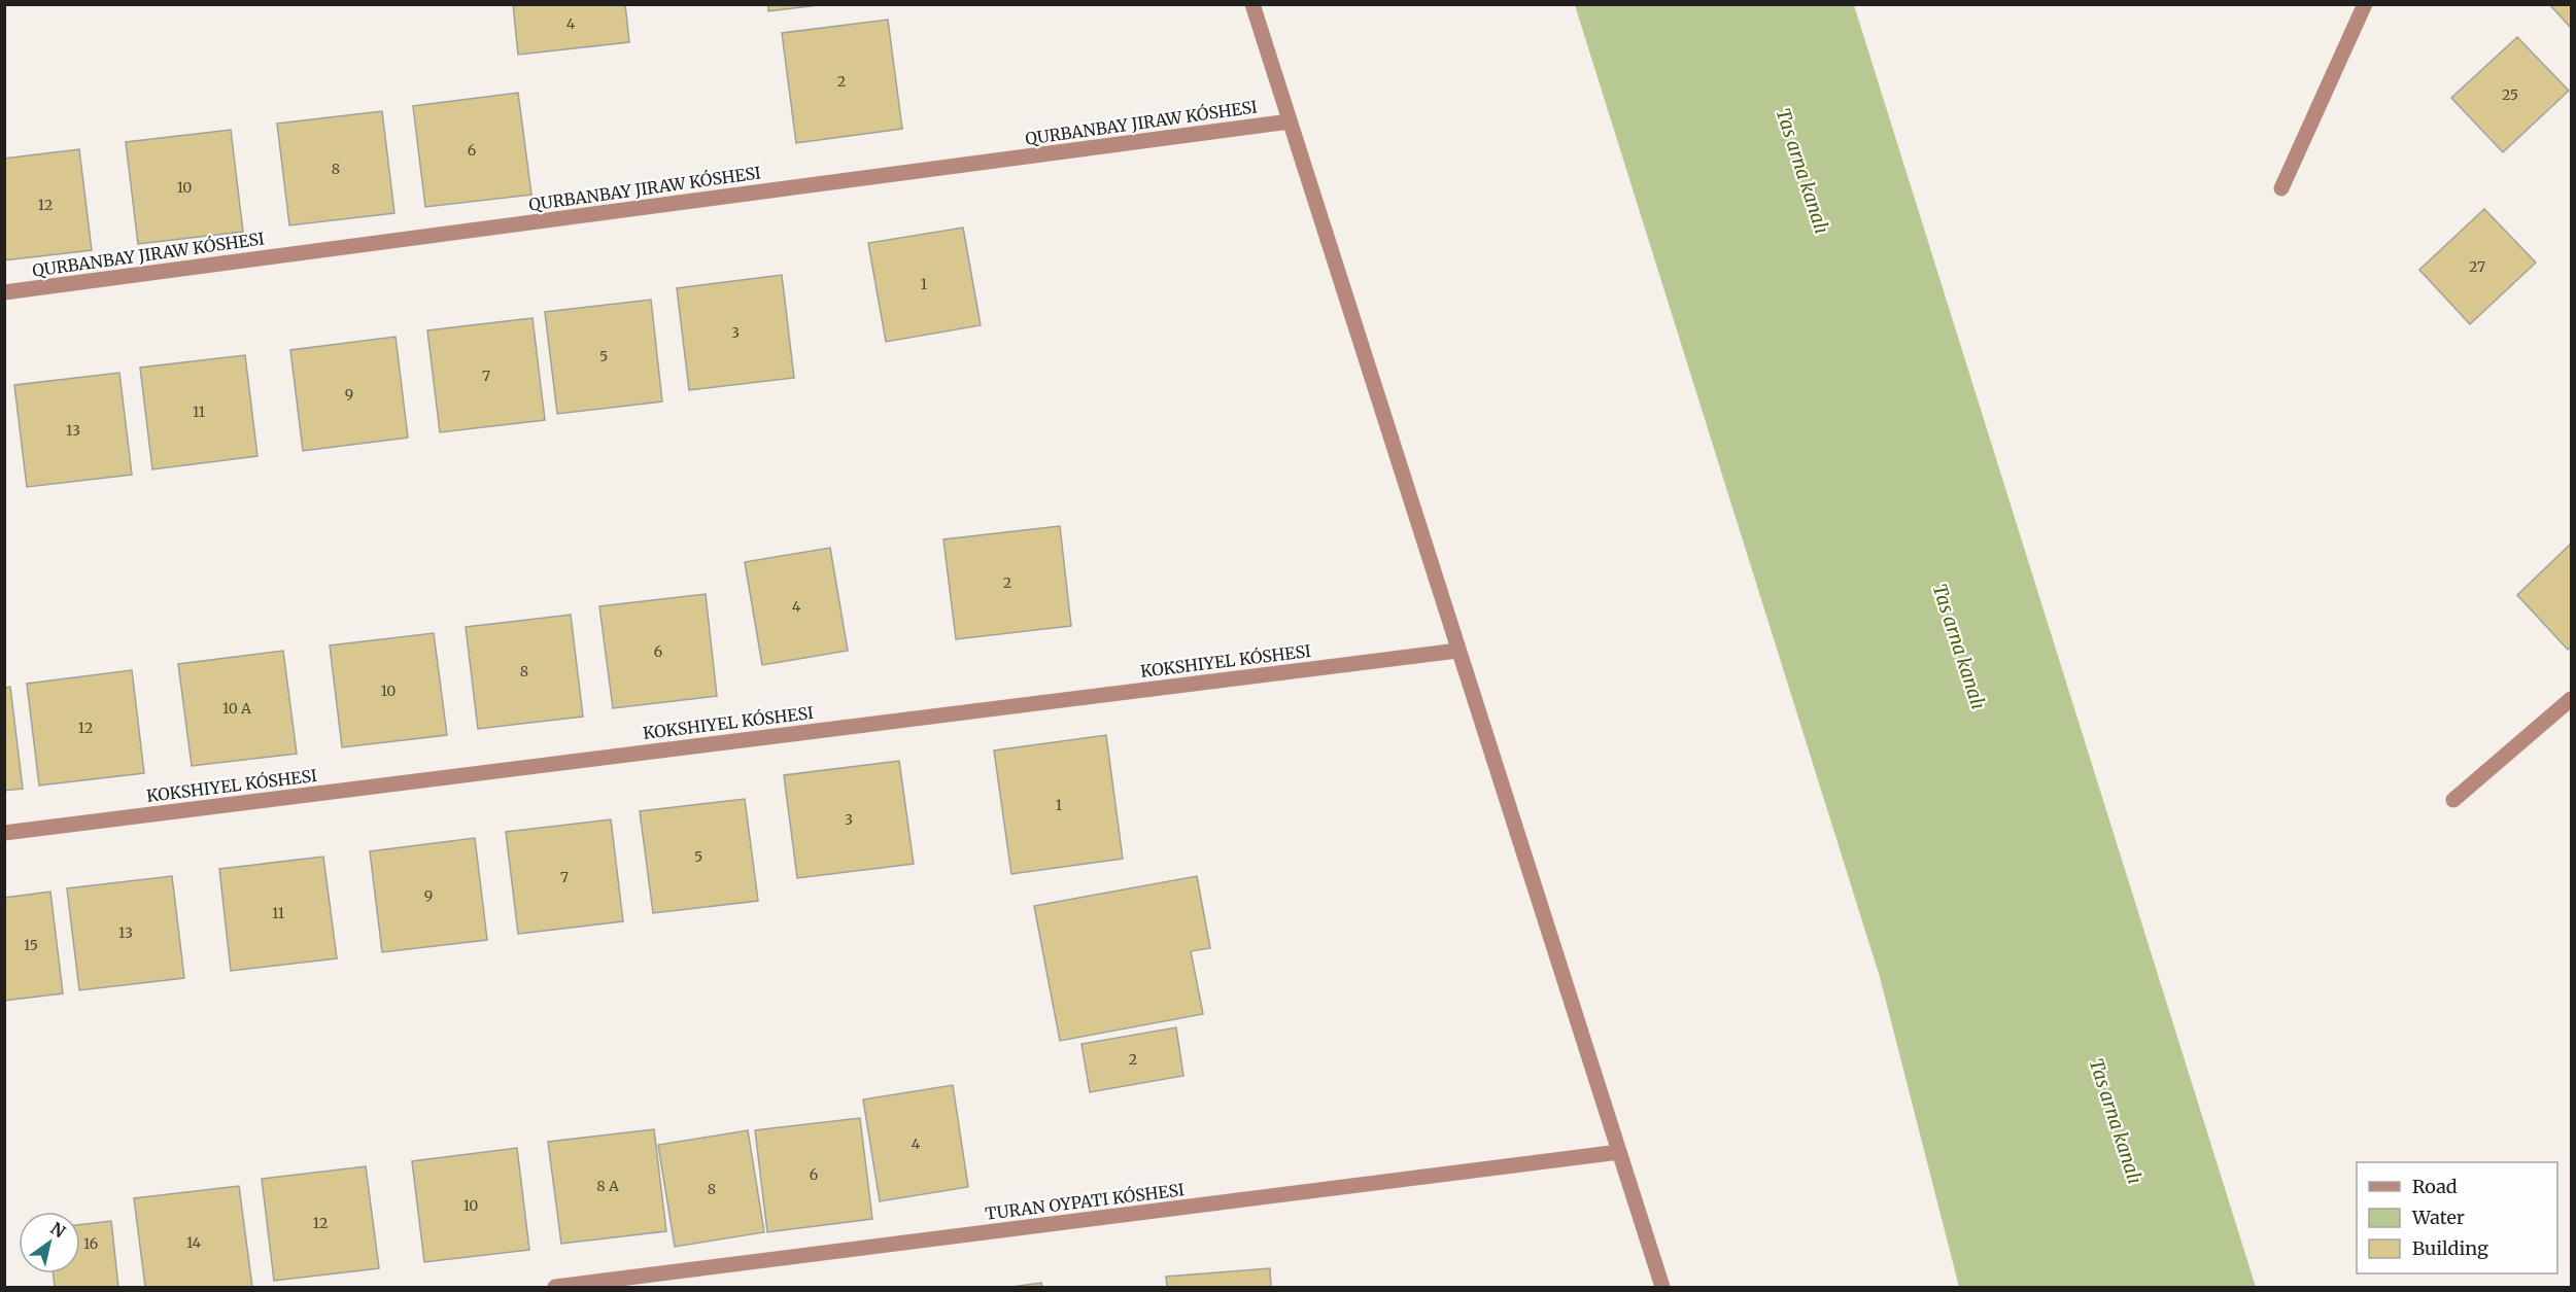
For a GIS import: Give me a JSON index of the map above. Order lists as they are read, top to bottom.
{
  "streets": {
    "street": ["KOKSHIYEL KÓSHESI"]
  },
  "water": ["Tas arna kanalı"],
  "house_numbers": [
    "4",
    "2",
    "25",
    "6",
    "8",
    "10",
    "12",
    "27",
    "1",
    "3",
    "5",
    "7",
    "9",
    "11",
    "13",
    "2",
    "4",
    "6",
    "8",
    "10",
    "10 А",
    "12",
    "1",
    "3",
    "5",
    "7",
    "9",
    "11",
    "13",
    "15",
    "2",
    "4",
    "6",
    "8 А",
    "8",
    "10",
    "12",
    "14",
    "16"
  ],
  "legend": ["Road", "Water", "Building"],
  "north": "top right"
}
